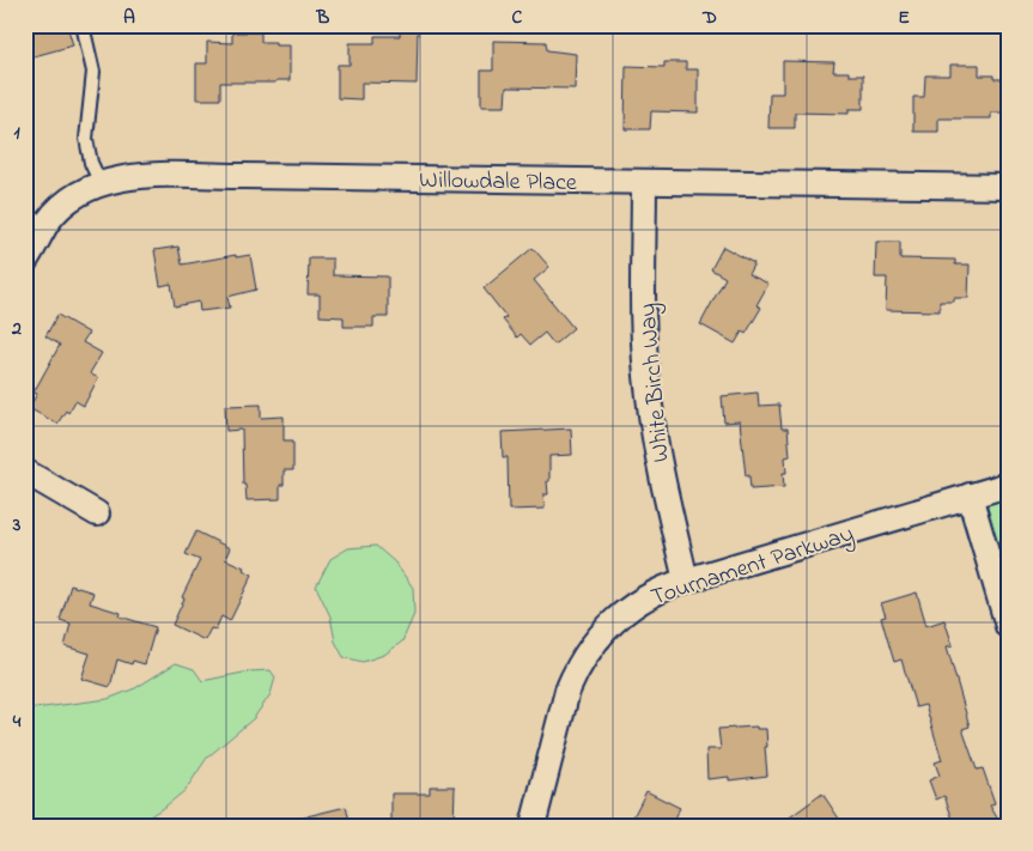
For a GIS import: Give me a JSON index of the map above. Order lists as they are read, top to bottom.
{
  "streets": {
    "street": ["Willowdale Place", "White Birch Way", "Tournament Parkway"]
  },
  "crossings": [
    ["Willowdale Place", "White Birch Way"],
    ["White Birch Way", "Tournament Parkway"]
  ],
  "grid": {
    "columns": [
      "A",
      "B",
      "C",
      "D",
      "E"
    ],
    "rows": [
      "1",
      "2",
      "3",
      "4"
    ]
  }
}
